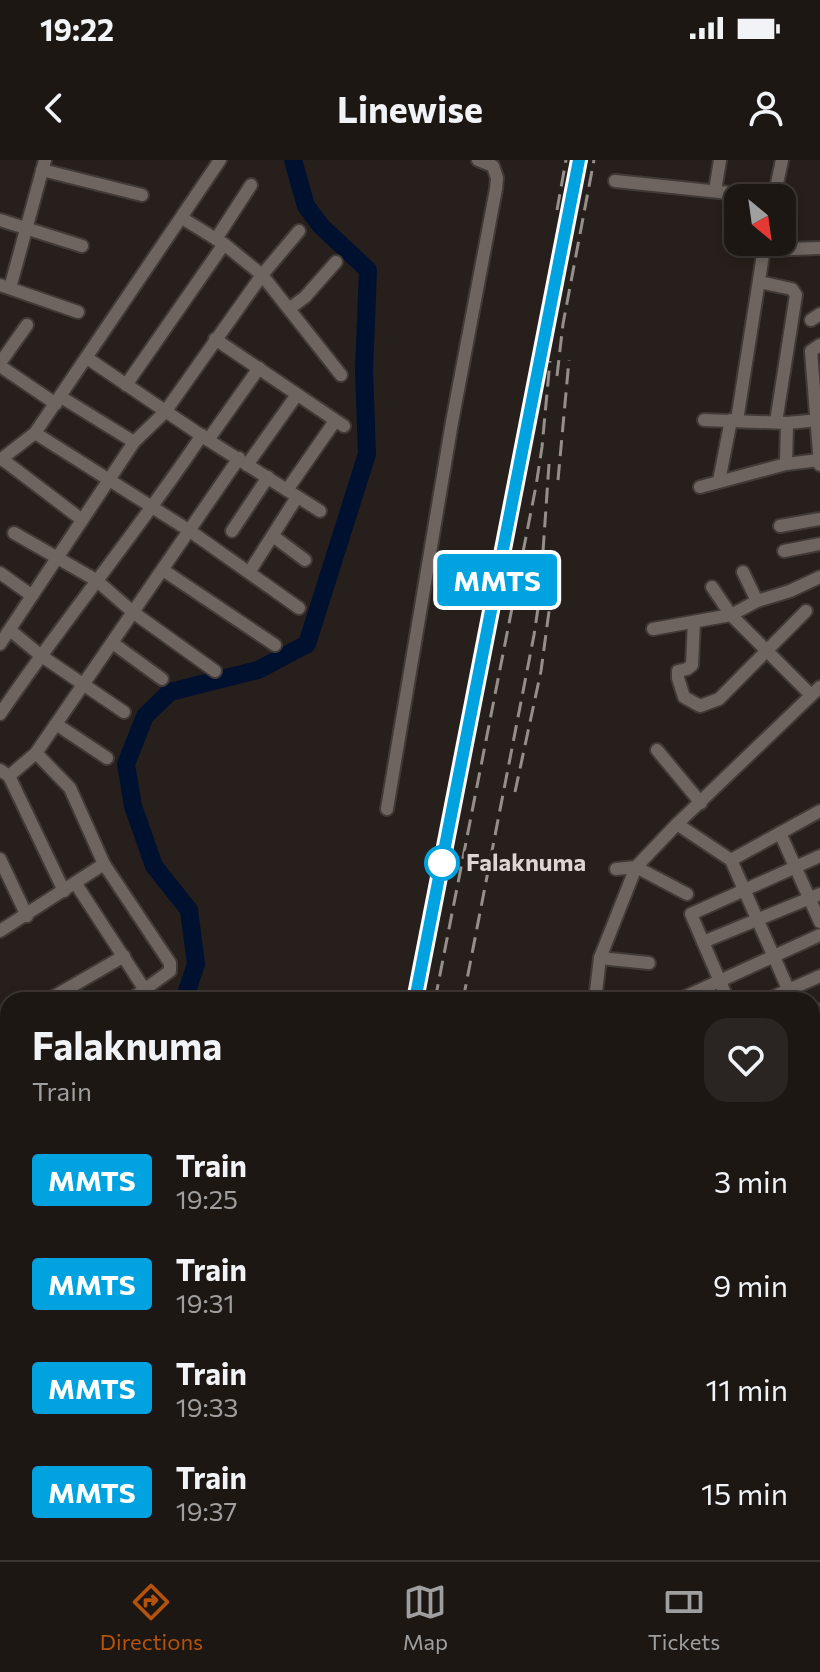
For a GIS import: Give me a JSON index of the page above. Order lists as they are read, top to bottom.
{
  "places": ["Falaknuma"],
  "north": "bottom right",
  "page": {
    "status": "19:22",
    "header": "Linewise",
    "on_map": "MMTS",
    "heading": ["Falaknuma", "Train"],
    "list": [
      {
        "mark": "MMTS",
        "name": "Train",
        "note": "19:25",
        "value": "3 min"
      },
      {
        "mark": "MMTS",
        "name": "Train",
        "note": "19:31",
        "value": "9 min"
      },
      {
        "mark": "MMTS",
        "name": "Train",
        "note": "19:33",
        "value": "11 min"
      },
      {
        "mark": "MMTS",
        "name": "Train",
        "note": "19:37",
        "value": "15 min"
      }
    ],
    "tabs": ["Directions", "Map", "Tickets"]
  }
}
